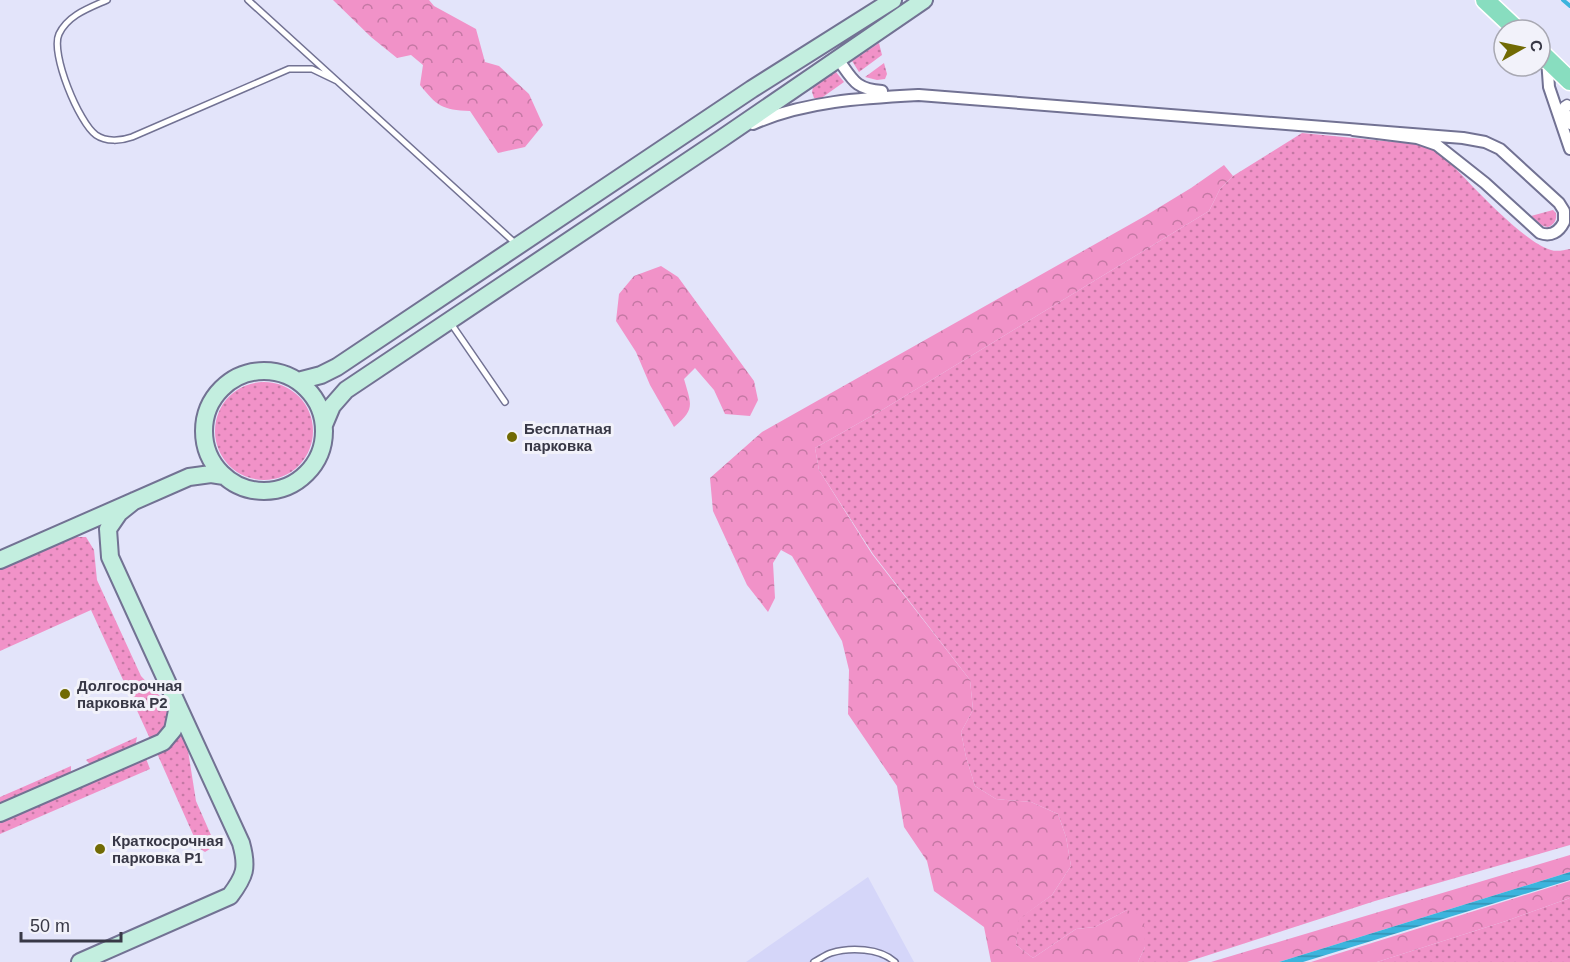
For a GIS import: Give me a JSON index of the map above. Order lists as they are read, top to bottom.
{
  "places": ["Бесплатная парковка", "Долгосрочная парковка P2", "Краткосрочная парковка P1"],
  "scale_bar": "50 m",
  "north": "right"
}
